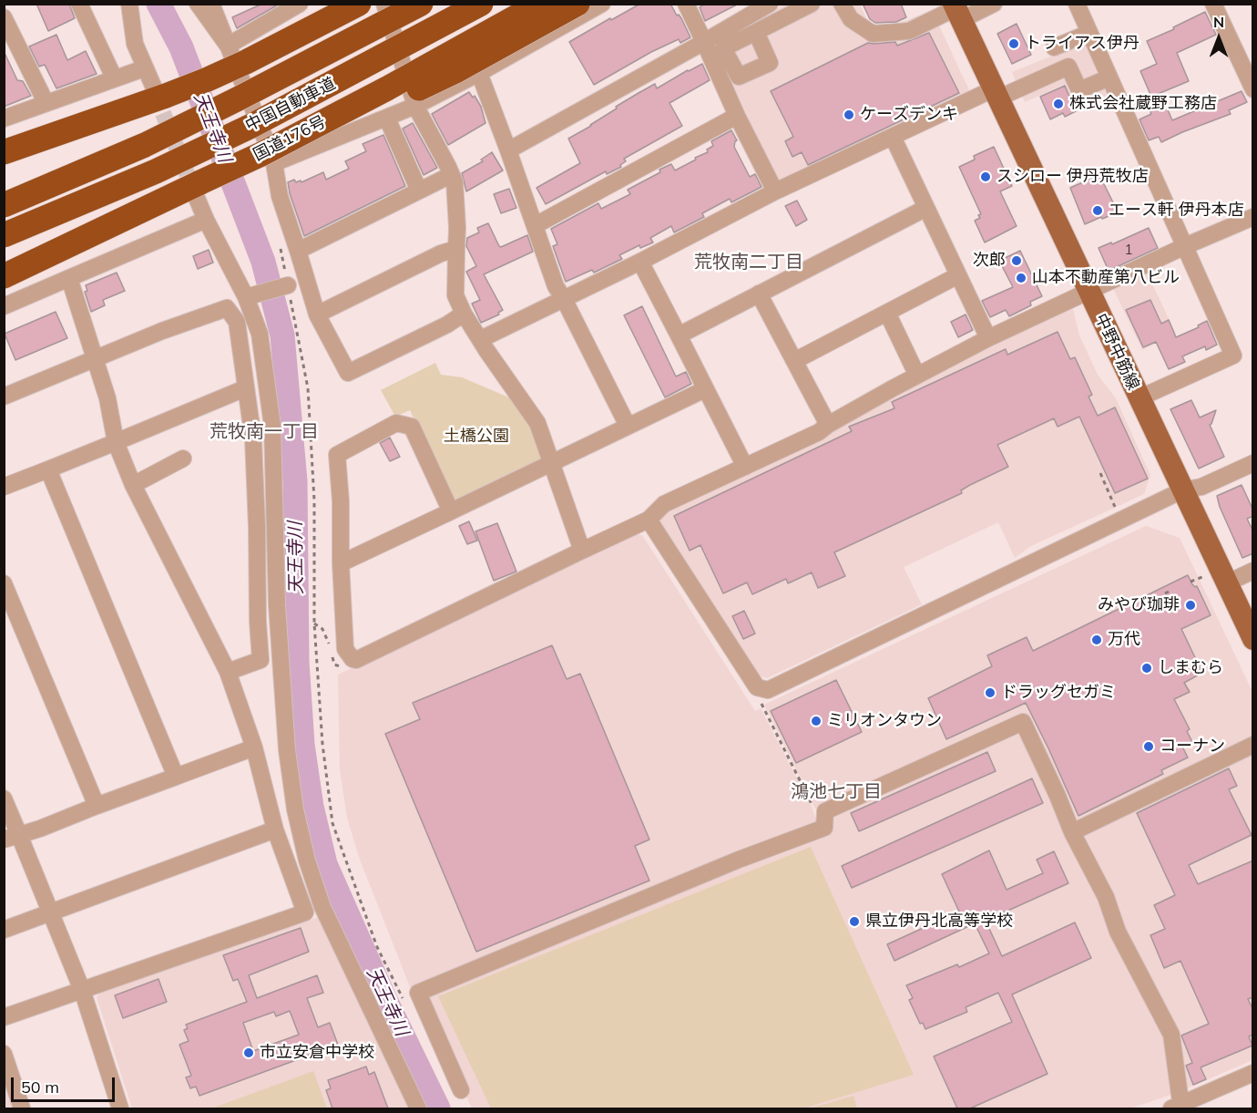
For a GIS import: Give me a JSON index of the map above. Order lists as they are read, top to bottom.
{
  "streets": {
    "highway": ["中国自動車道", "国道176号"],
    "main road": ["中野中筋線"]
  },
  "districts": ["荒牧南二丁目", "荒牧南一丁目", "鴻池七丁目"],
  "water": ["天王寺川"],
  "parks": ["土橋公園"],
  "places": [
    "トライアス伊丹",
    "株式会社蔵野工務店",
    "ケーズデンキ",
    "スシロー 伊丹荒牧店",
    "エース軒 伊丹本店",
    "次郎",
    "山本不動産第八ビル",
    "みやび珈琲",
    "万代",
    "しまむら",
    "ドラッグセガミ",
    "ミリオンタウン",
    "コーナン",
    "県立伊丹北高等学校",
    "市立安倉中学校"
  ],
  "house_numbers": ["1"],
  "scale_bar": "50 m",
  "north": "top"
}
